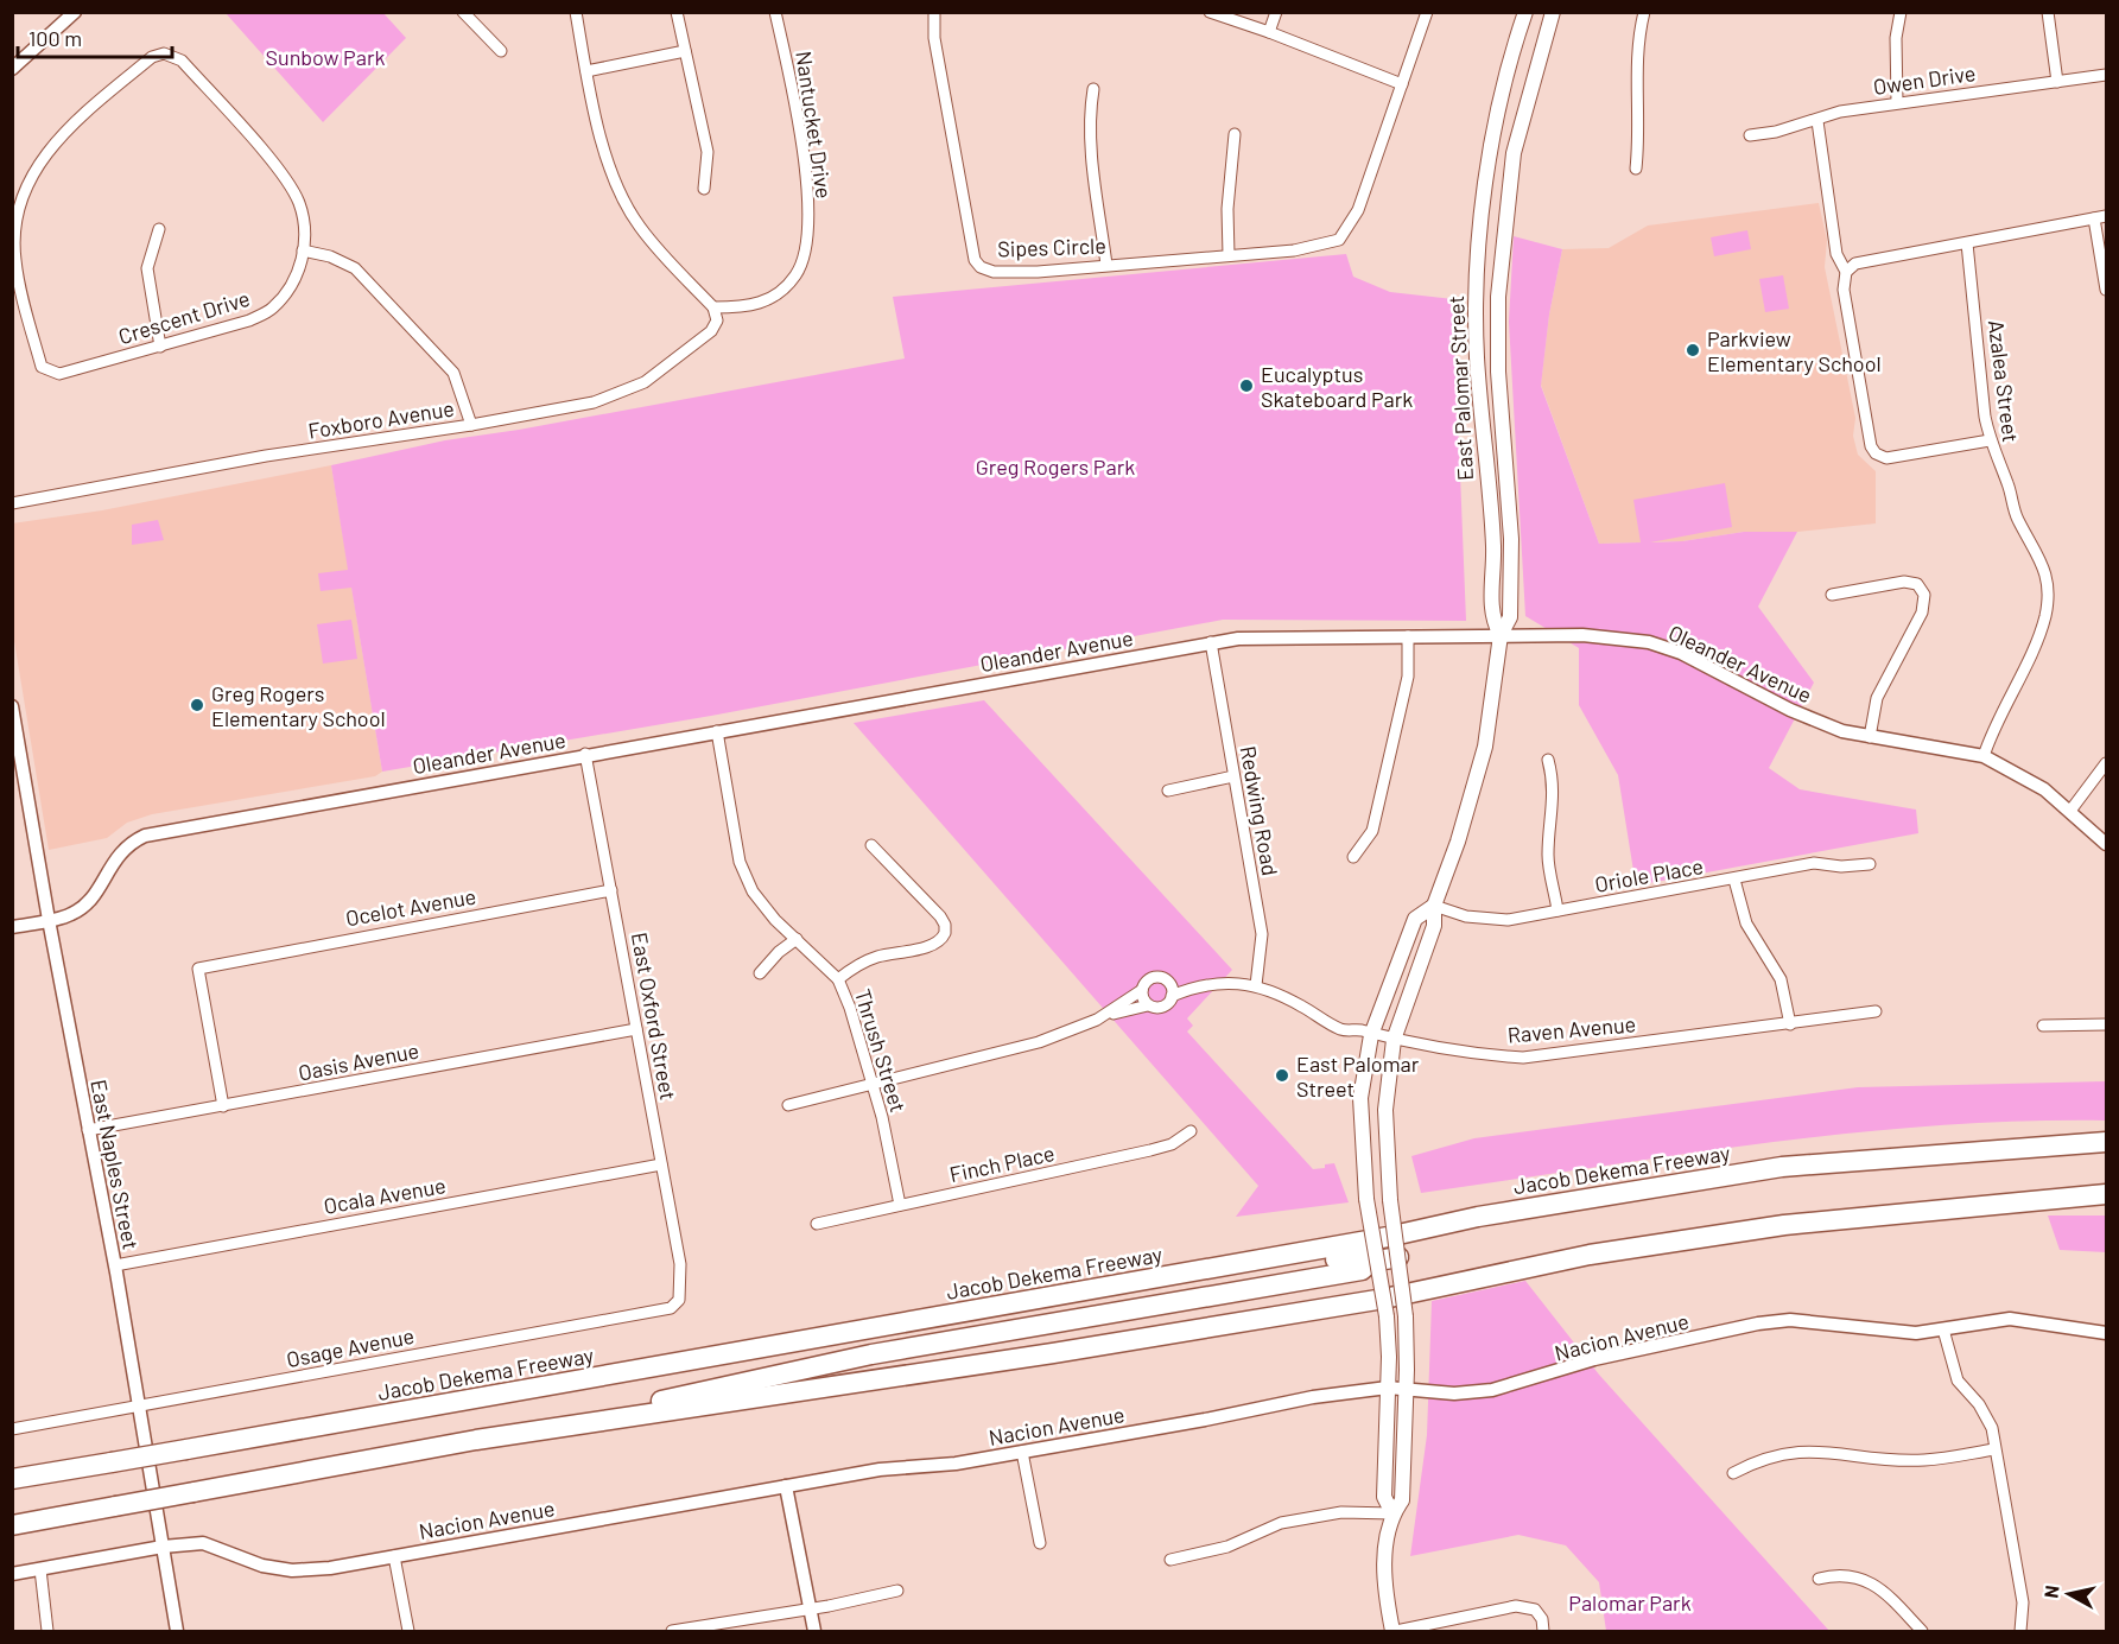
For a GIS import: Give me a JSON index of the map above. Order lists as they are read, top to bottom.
{
  "streets": {
    "highway": ["Jacob Dekema Freeway"],
    "main road": ["East Palomar Street"],
    "street": [
      "Owen Drive",
      "Nantucket Drive",
      "Sipes Circle",
      "Crescent Drive",
      "Azalea Street",
      "Foxboro Avenue",
      "Oleander Avenue",
      "Redwing Road",
      "Oriole Place",
      "Ocelot Avenue",
      "East Oxford Street",
      "Raven Avenue",
      "Thrush Street",
      "Oasis Avenue",
      "Finch Place",
      "East Naples Street",
      "Ocala Avenue",
      "Nacion Avenue",
      "Osage Avenue"
    ]
  },
  "crossings": [
    ["Nantucket Drive", "Foxboro Avenue"],
    ["Azalea Street", "Oleander Avenue"],
    ["East Palomar Street", "Oleander Avenue"],
    ["East Palomar Street", "Oriole Place"],
    ["East Palomar Street", "Raven Avenue"],
    ["East Palomar Street", "Nacion Avenue"],
    ["Oleander Avenue", "Redwing Road"],
    ["Oleander Avenue", "East Oxford Street"],
    ["Oleander Avenue", "Thrush Street"],
    ["Oleander Avenue", "East Naples Street"],
    ["Redwing Road", "Raven Avenue"],
    ["Ocelot Avenue", "East Oxford Street"],
    ["Ocelot Avenue", "Oasis Avenue"],
    ["East Oxford Street", "Oasis Avenue"],
    ["East Oxford Street", "Ocala Avenue"],
    ["East Oxford Street", "Osage Avenue"],
    ["Thrush Street", "Finch Place"],
    ["Oasis Avenue", "East Naples Street"],
    ["East Naples Street", "Ocala Avenue"],
    ["East Naples Street", "Nacion Avenue"],
    ["East Naples Street", "Osage Avenue"]
  ],
  "parks": ["Sunbow Park", "Greg Rogers Park", "Palomar Park"],
  "places": [
    "Parkview Elementary School",
    "Eucalyptus Skateboard Park",
    "Greg Rogers Elementary School",
    "East Palomar Street"
  ],
  "scale_bar": "100 m",
  "north": "left"
}
